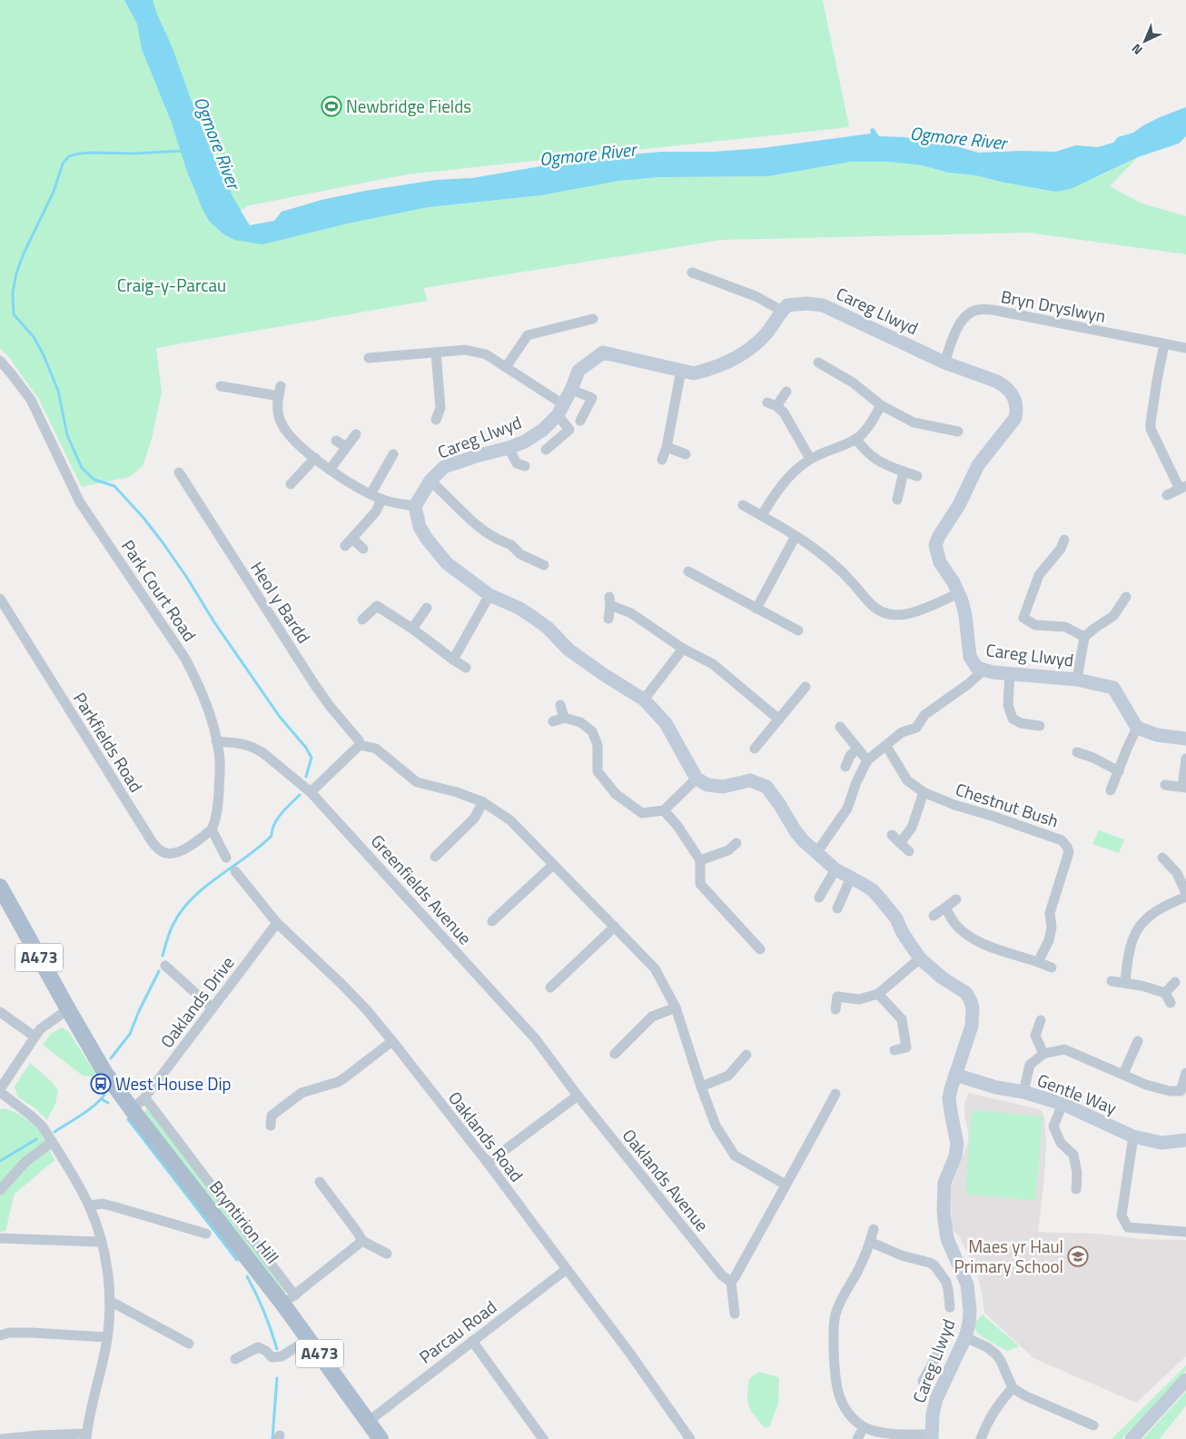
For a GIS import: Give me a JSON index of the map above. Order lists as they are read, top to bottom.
{
  "streets": {
    "main road": ["A473", "Bryntirion Hill"],
    "street": [
      "Bryn Dryslwyn",
      "Careg Llwyd",
      "Park Court Road",
      "Heol y Bardd",
      "Parkfields Road",
      "Chestnut Bush",
      "Greenfields Avenue",
      "Oaklands Drive",
      "Gentle Way",
      "Oaklands Road",
      "Oaklands Avenue",
      "Parcau Road"
    ]
  },
  "crossings": [
    ["Bryn Dryslwyn", "Careg Llwyd"],
    ["Careg Llwyd", "Gentle Way"],
    ["Park Court Road", "Parkfields Road"],
    ["Park Court Road", "Greenfields Avenue"],
    ["Greenfields Avenue", "Oaklands Avenue"],
    ["A473", "Bryntirion Hill"],
    ["Oaklands Drive", "Oaklands Road"],
    ["Oaklands Drive", "Bryntirion Hill"],
    ["Oaklands Road", "Parcau Road"],
    ["Bryntirion Hill", "Parcau Road"]
  ],
  "water": ["Ogmore River"],
  "parks": ["Craig-y-Parcau"],
  "places": {
    "sports": ["Newbridge Fields"],
    "bus stop": ["West House Dip"],
    "school or university": ["Maes yr Haul Primary School"]
  },
  "north": "bottom left"
}
